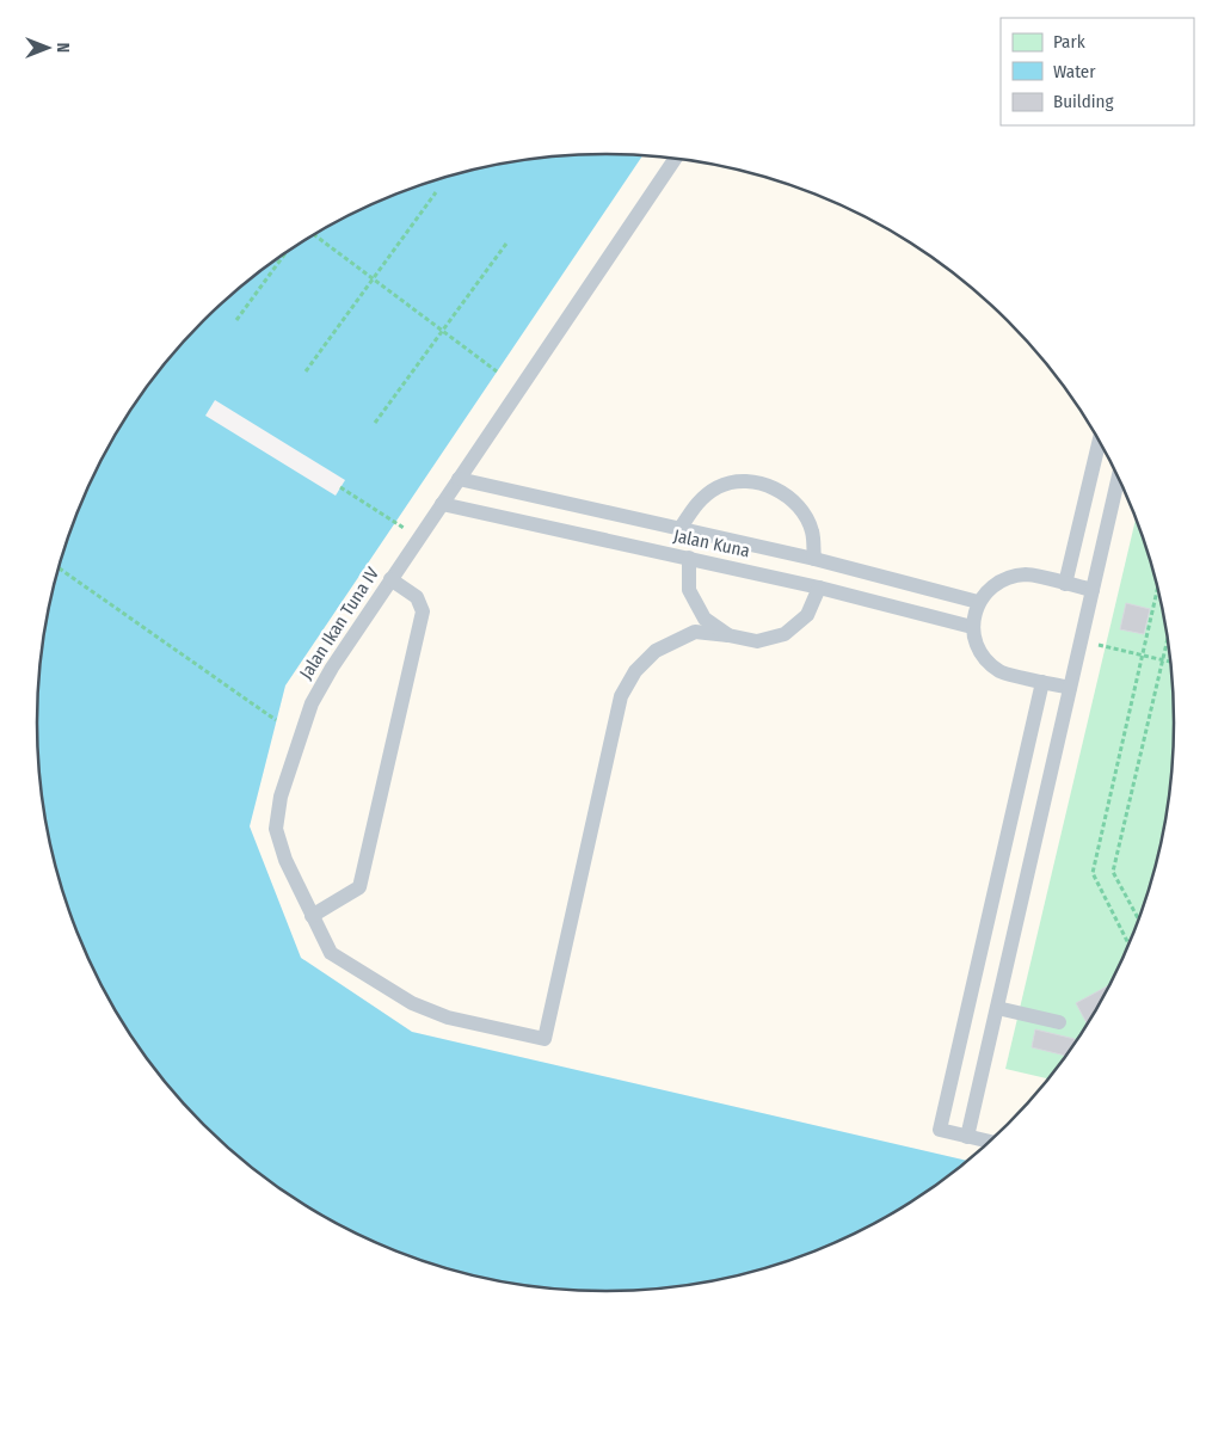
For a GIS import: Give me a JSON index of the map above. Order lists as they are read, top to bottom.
{
  "streets": {
    "lane": ["Jalan Kuna", "Jalan Ikan Tuna IV"]
  },
  "crossings": [
    ["Jalan Kuna", "Jalan Ikan Tuna IV"]
  ],
  "legend": ["Park", "Water", "Building"],
  "north": "right"
}
